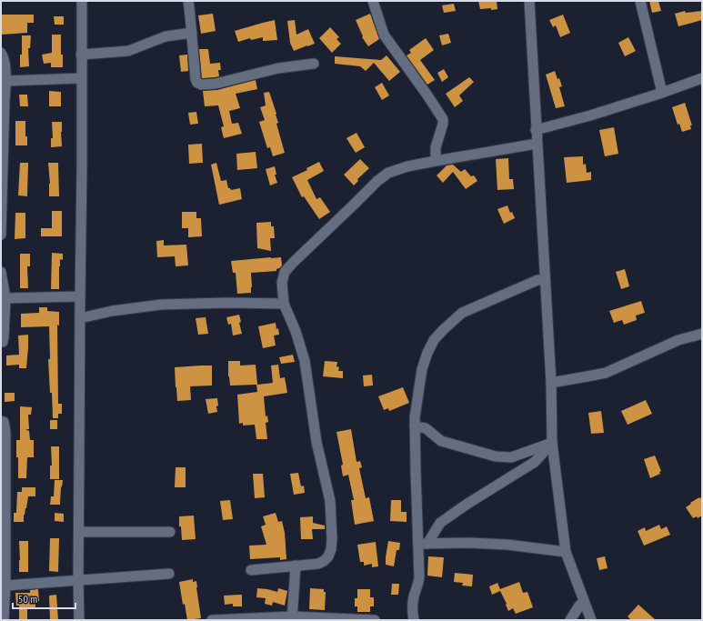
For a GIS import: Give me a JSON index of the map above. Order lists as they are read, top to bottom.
{
  "scale_bar": "50 m"
}
